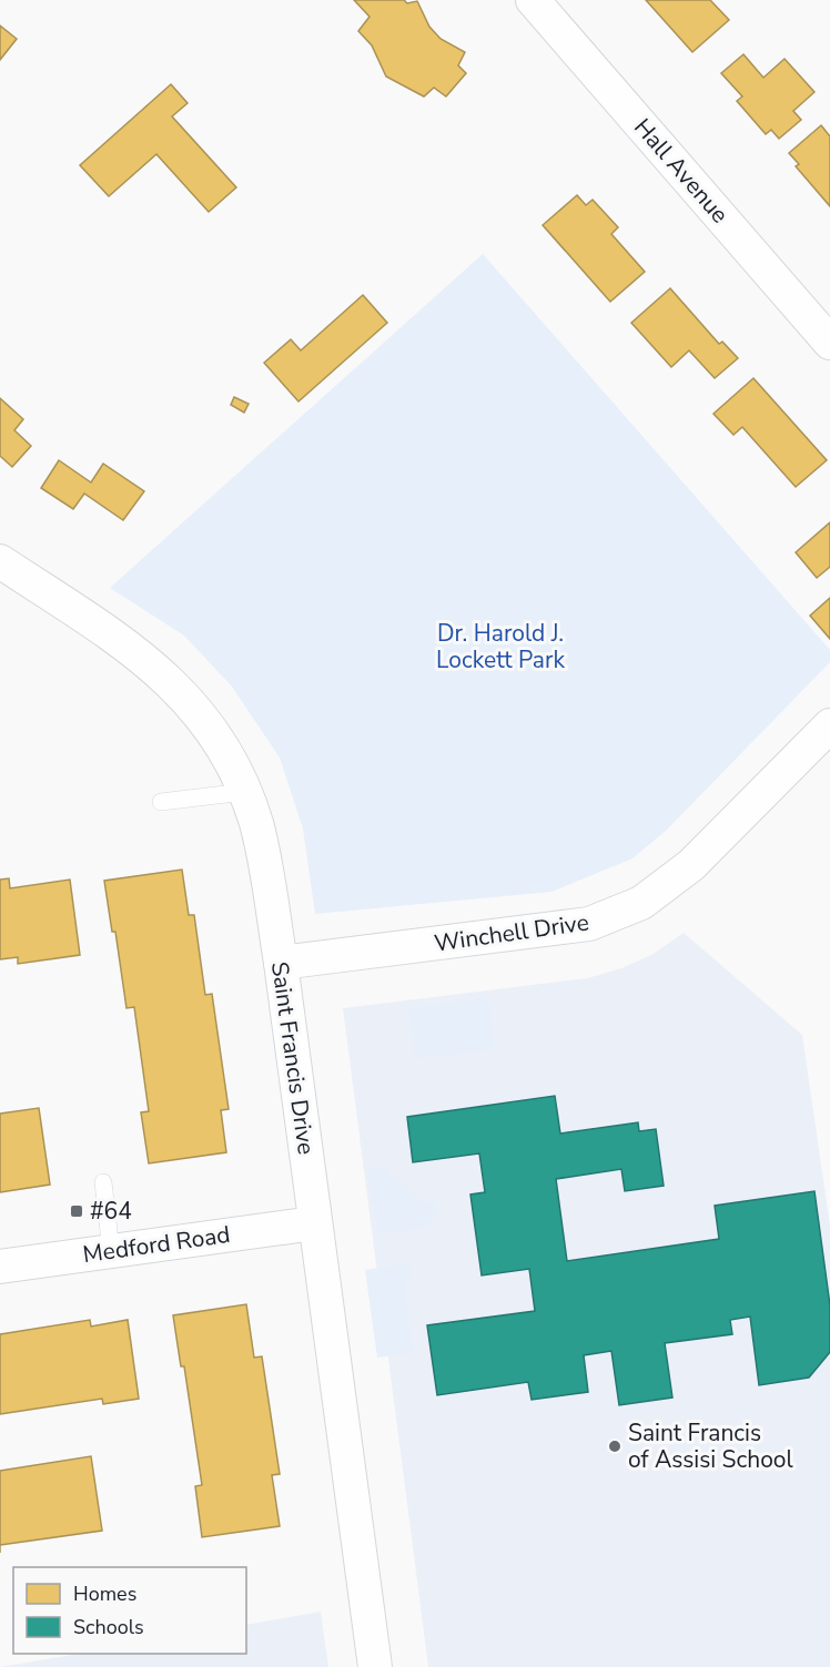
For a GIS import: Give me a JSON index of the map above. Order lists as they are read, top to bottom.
{
  "streets": {
    "street": [
      "Hall Avenue",
      "Winchell Drive",
      "Saint Francis Drive",
      "Medford Road"
    ]
  },
  "crossings": [
    ["Winchell Drive", "Saint Francis Drive"],
    ["Saint Francis Drive", "Medford Road"]
  ],
  "parks": ["Dr. Harold J. Lockett Park"],
  "places": {
    "transit": ["#64"],
    "other": ["Saint Francis of Assisi School"]
  },
  "legend": ["Homes", "Schools"]
}
